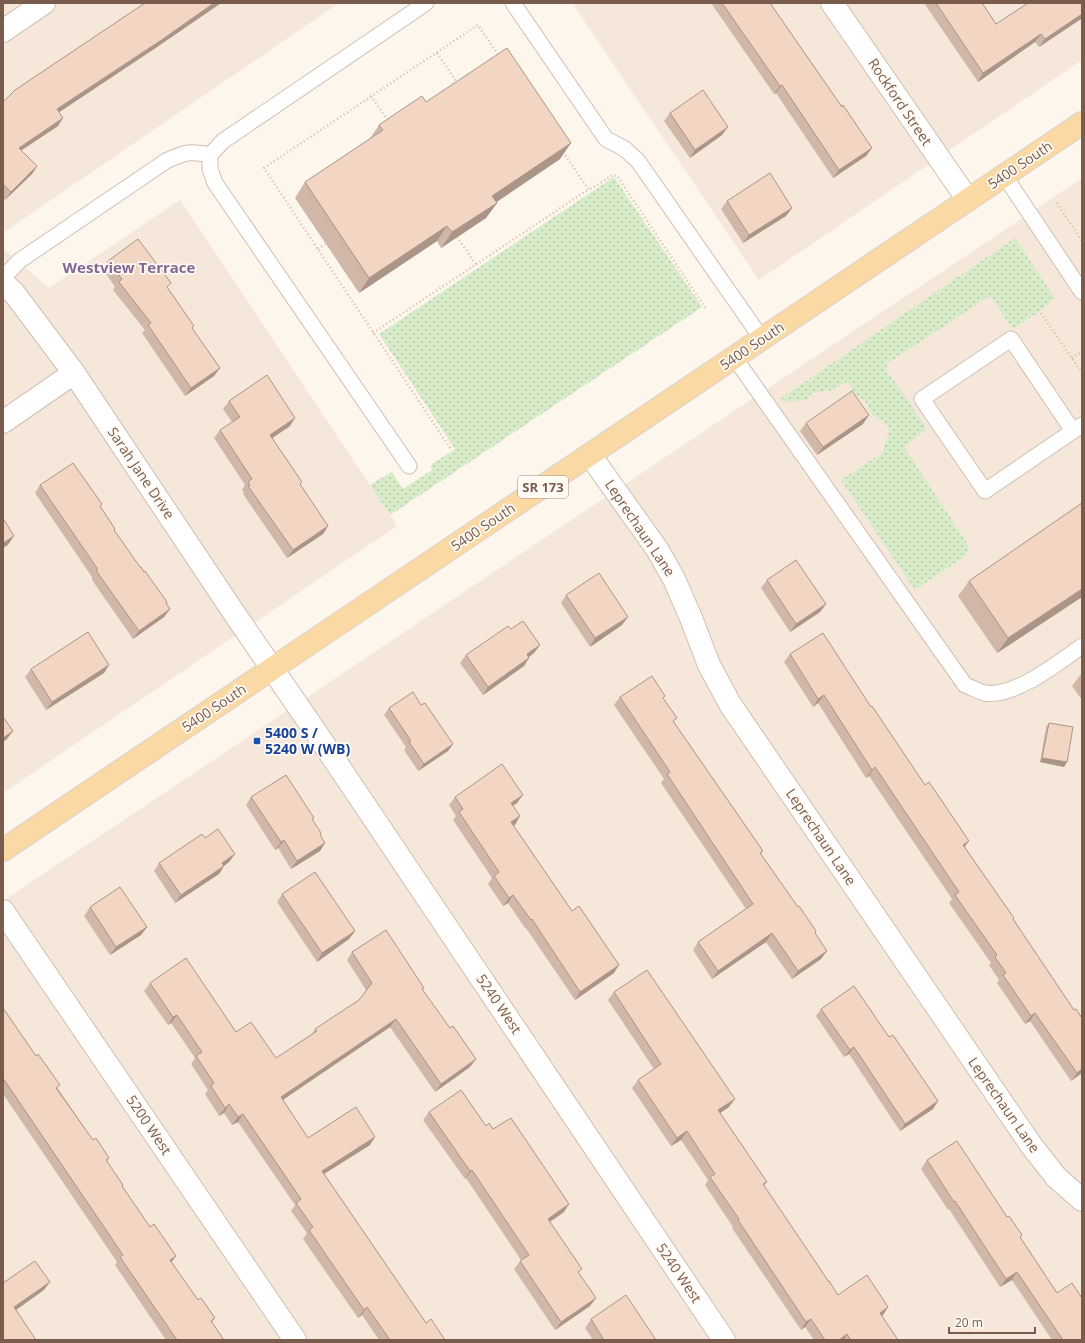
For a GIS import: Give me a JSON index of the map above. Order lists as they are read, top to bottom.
{
  "streets": {
    "main road": ["5400 South", "SR 173"],
    "street": [
      "Rockford Street",
      "Sarah Jane Drive",
      "Leprechaun Lane",
      "5240 West",
      "5200 West"
    ]
  },
  "crossings": [
    ["Rockford Street", "5400 South"],
    ["5400 South", "Sarah Jane Drive"],
    ["5400 South", "Leprechaun Lane"],
    ["5400 South", "5240 West"],
    ["Sarah Jane Drive", "5240 West"]
  ],
  "districts": ["Westview Terrace"],
  "places": {
    "transit": ["5400 S / 5240 W (WB)"]
  },
  "scale_bar": "20 m"
}
